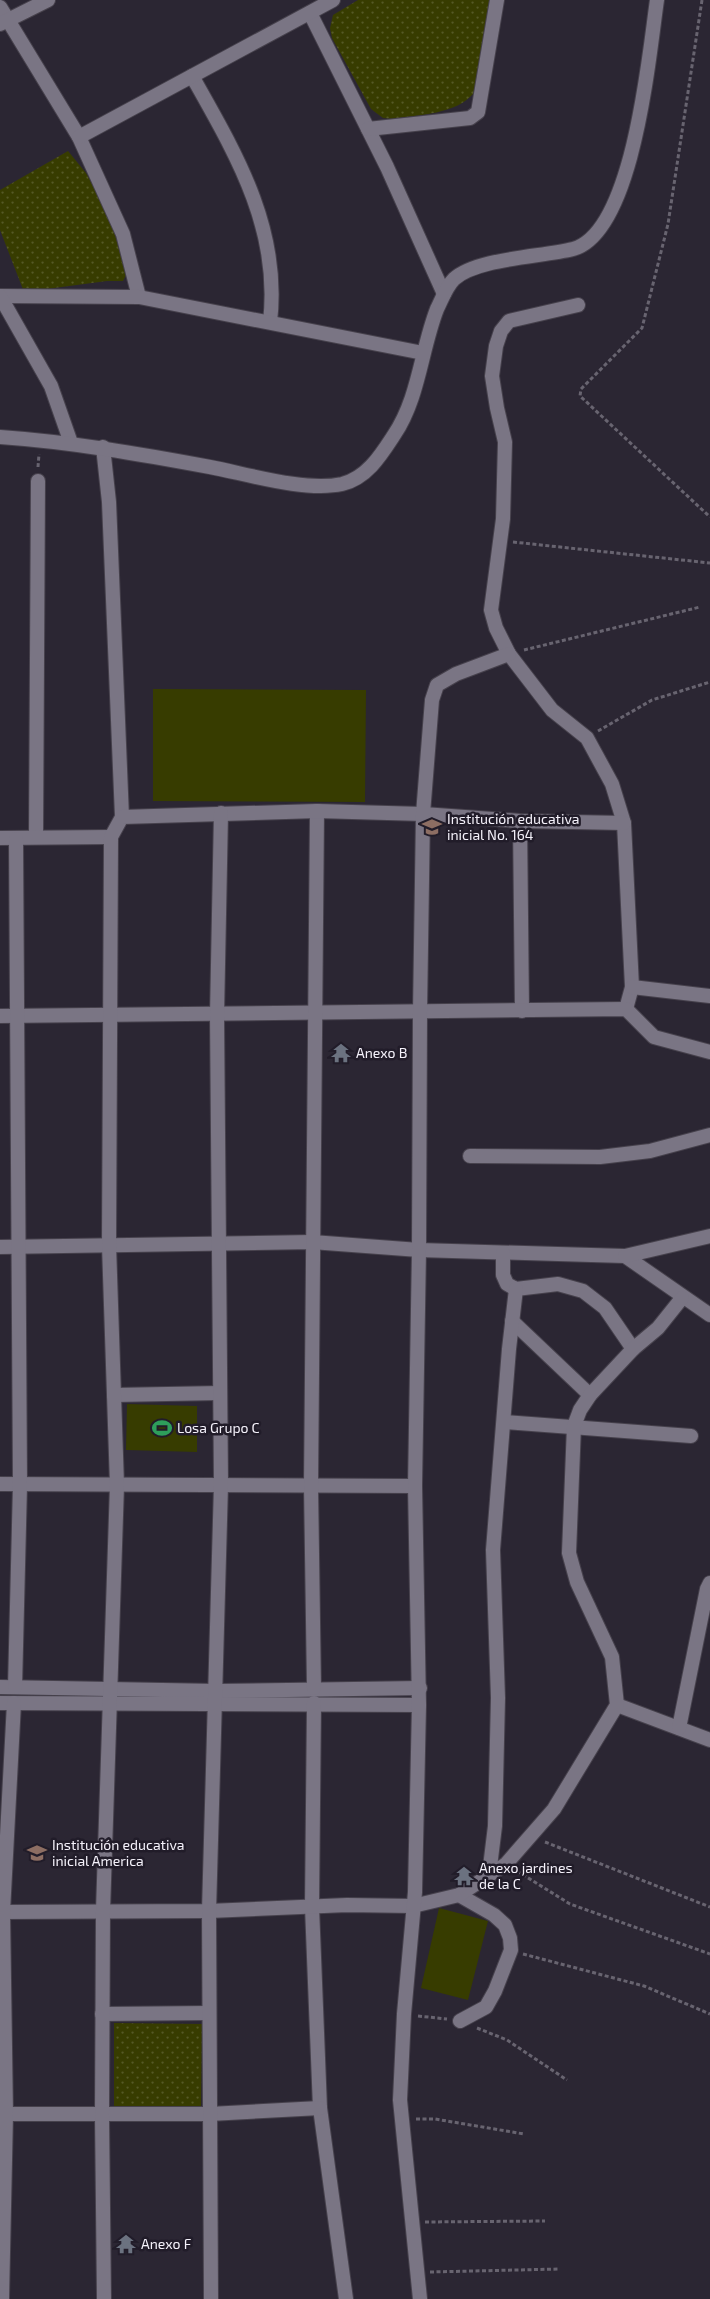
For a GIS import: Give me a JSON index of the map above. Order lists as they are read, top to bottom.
{
  "places": {
    "school or university": ["Institución educativa inicial No. 164", "Institución educativa inicial America"],
    "temple": ["Anexo B", "Anexo jardines de la C", "Anexo F"],
    "sports": ["Losa Grupo C"]
  }
}
